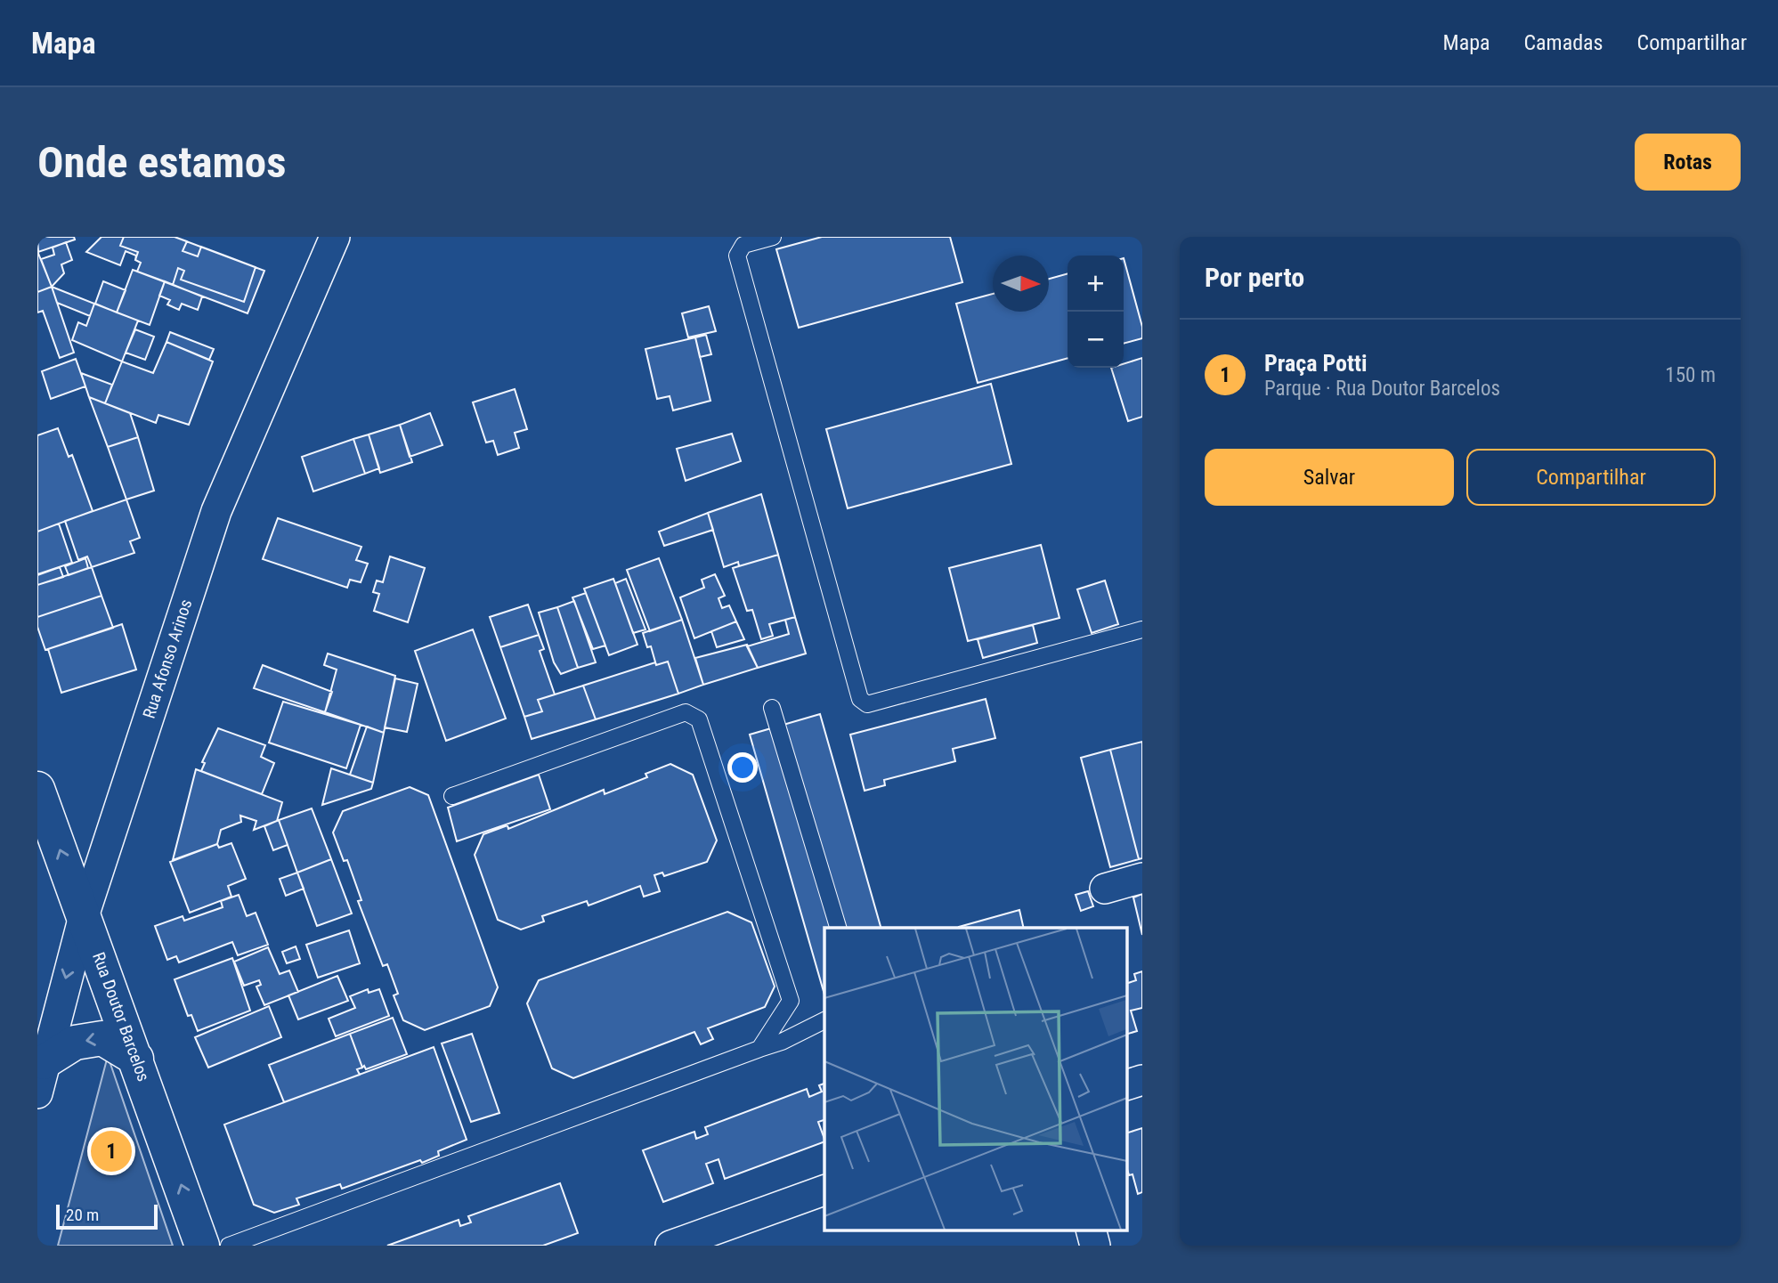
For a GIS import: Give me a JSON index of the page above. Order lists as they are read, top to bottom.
{
  "streets": {
    "street": ["Rua Afonso Arinos", "Rua Doutor Barcelos"]
  },
  "crossings": [
    ["Rua Afonso Arinos", "Rua Doutor Barcelos"]
  ],
  "one_way": ["Rua Doutor Barcelos"],
  "scale_bar": "20 m",
  "north": "right",
  "page": {
    "header": "Mapa",
    "nav": ["Mapa", "Camadas", "Compartilhar"],
    "buttons": [
      "Rotas",
      ["Salvar", "Compartilhar"]
    ],
    "title": "Onde estamos",
    "heading": "Por perto",
    "map_buttons": ["+", "−"],
    "list": [
      {
        "mark": "1",
        "name": "Praça Potti",
        "note": "Parque · Rua Doutor Barcelos",
        "value": "150 m"
      }
    ],
    "pins": "1",
    "scale": "20 m"
  }
}
